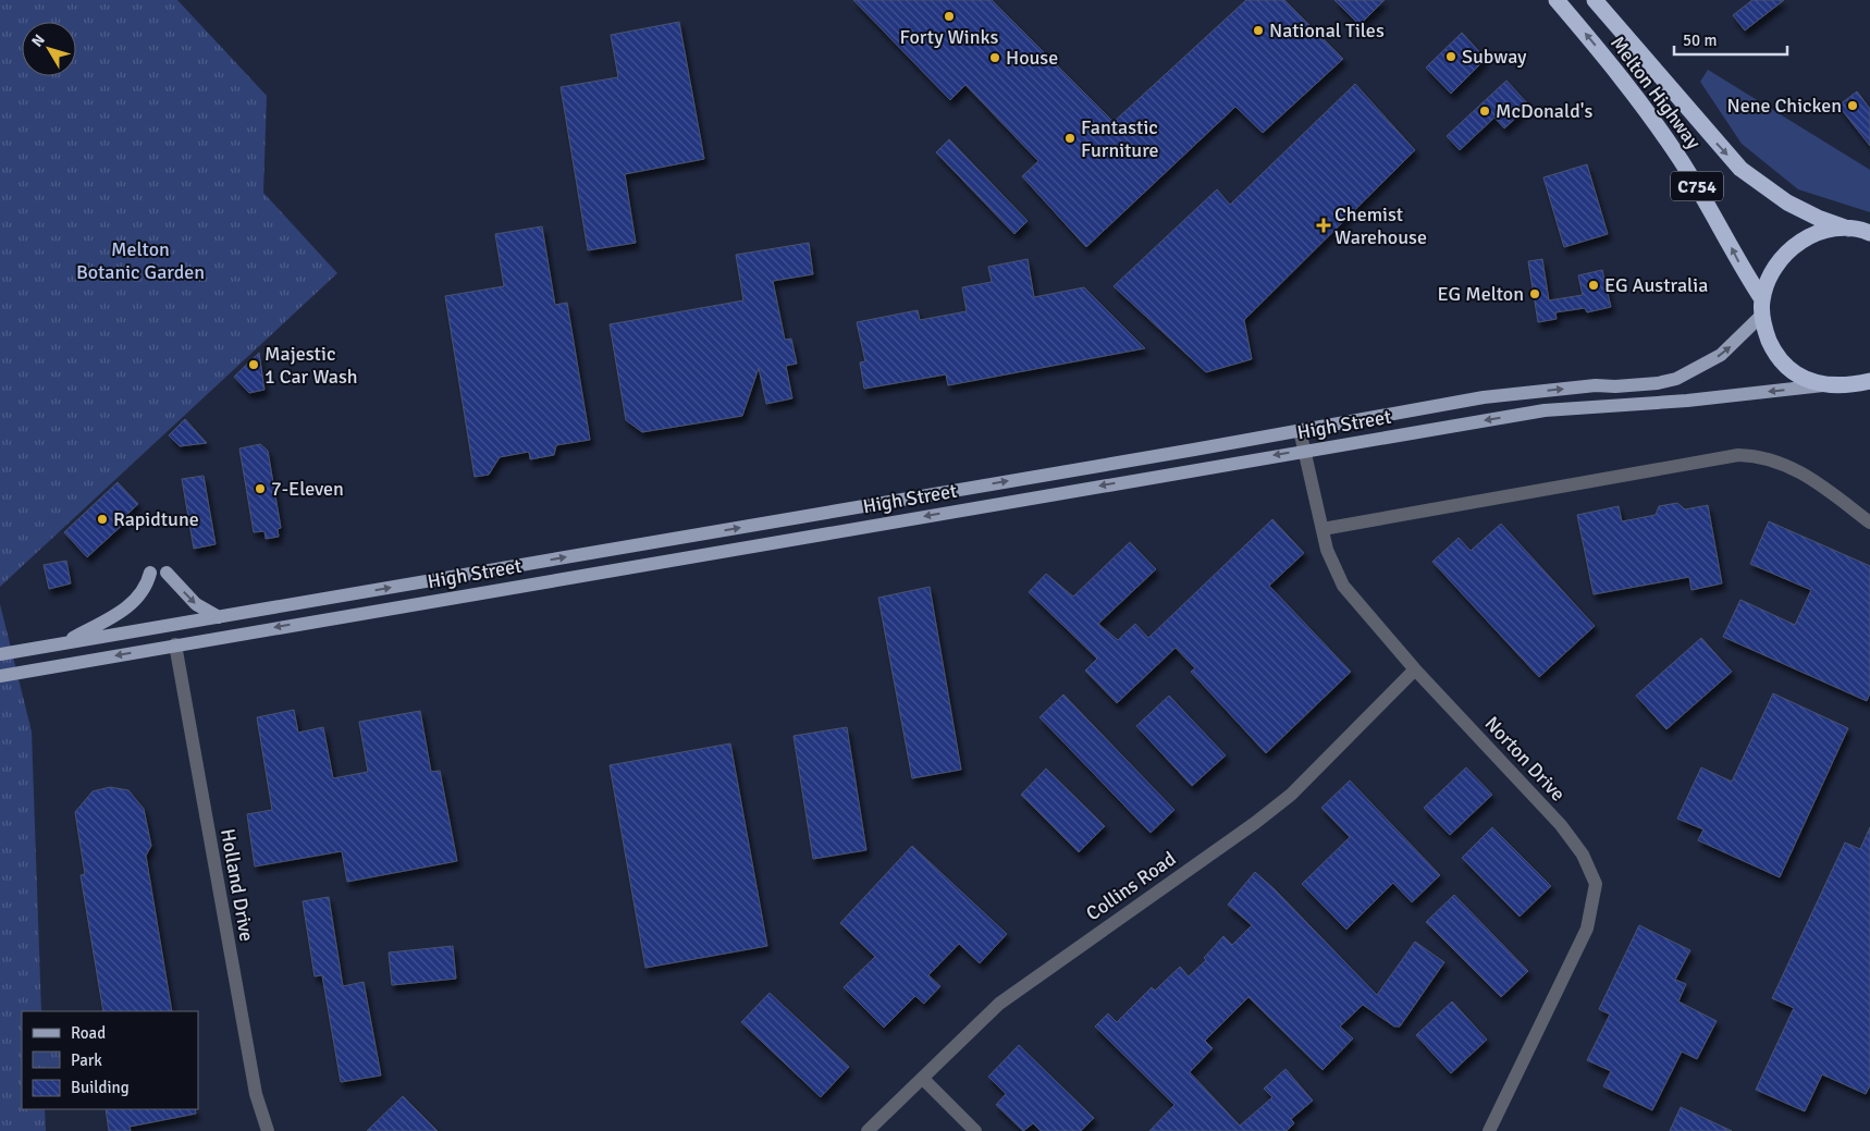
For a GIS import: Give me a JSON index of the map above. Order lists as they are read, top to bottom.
{
  "streets": {
    "highway": ["Melton Highway", "C754"],
    "main road": ["High Street"],
    "street": ["Norton Drive", "Holland Drive", "Collins Road"]
  },
  "crossings": [
    ["Melton Highway", "High Street"],
    ["High Street", "Norton Drive"],
    ["High Street", "Holland Drive"],
    ["Norton Drive", "Collins Road"]
  ],
  "parks": ["Melton Botanic Garden"],
  "places": {
    "other": [
      "Forty Winks",
      "National Tiles",
      "Subway",
      "House",
      "Nene Chicken",
      "McDonald's",
      "Fantastic Furniture",
      "EG Australia",
      "EG Melton",
      "Majestic 1 Car Wash",
      "7-Eleven",
      "Rapidtune"
    ],
    "health": ["Chemist Warehouse"]
  },
  "legend": ["Road", "Park", "Building"],
  "scale_bar": "50 m",
  "north": "top left"
}
